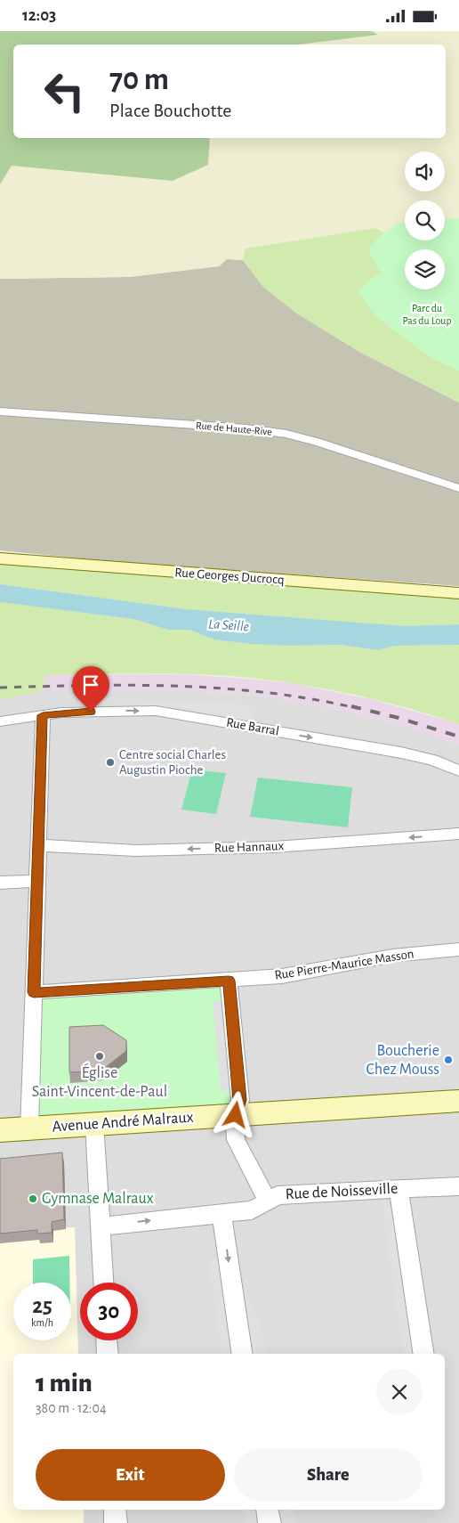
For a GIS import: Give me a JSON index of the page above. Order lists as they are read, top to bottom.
{
  "streets": {
    "street": [
      "Rue de Haute-Rive",
      "Rue Georges Ducrocq",
      "Rue Barral",
      "Rue Hannaux",
      "Rue Pierre-Maurice Masson",
      "Avenue André Malraux",
      "Rue de Noisseville"
    ]
  },
  "crossings": [
    ["Rue Pierre-Maurice Masson", "Rue de Noisseville"],
    ["Avenue André Malraux", "Rue de Noisseville"]
  ],
  "one_way": ["Rue Barral", "Rue Hannaux"],
  "water": ["La Seille"],
  "parks": ["Parc du Pas du Loup"],
  "places": [
    "Centre social Charles Augustin Pioche",
    "Église Saint-Vincent-de-Paul",
    "Boucherie Chez Mouss",
    "Gymnase Malraux"
  ],
  "page": {
    "status": "12:03",
    "turn": ["70 m", "Place Bouchotte"],
    "speed": "25 km/h",
    "limit": "30",
    "heading": ["1 min", "380 m · 12:04"],
    "buttons": ["Exit", "Share"]
  }
}
